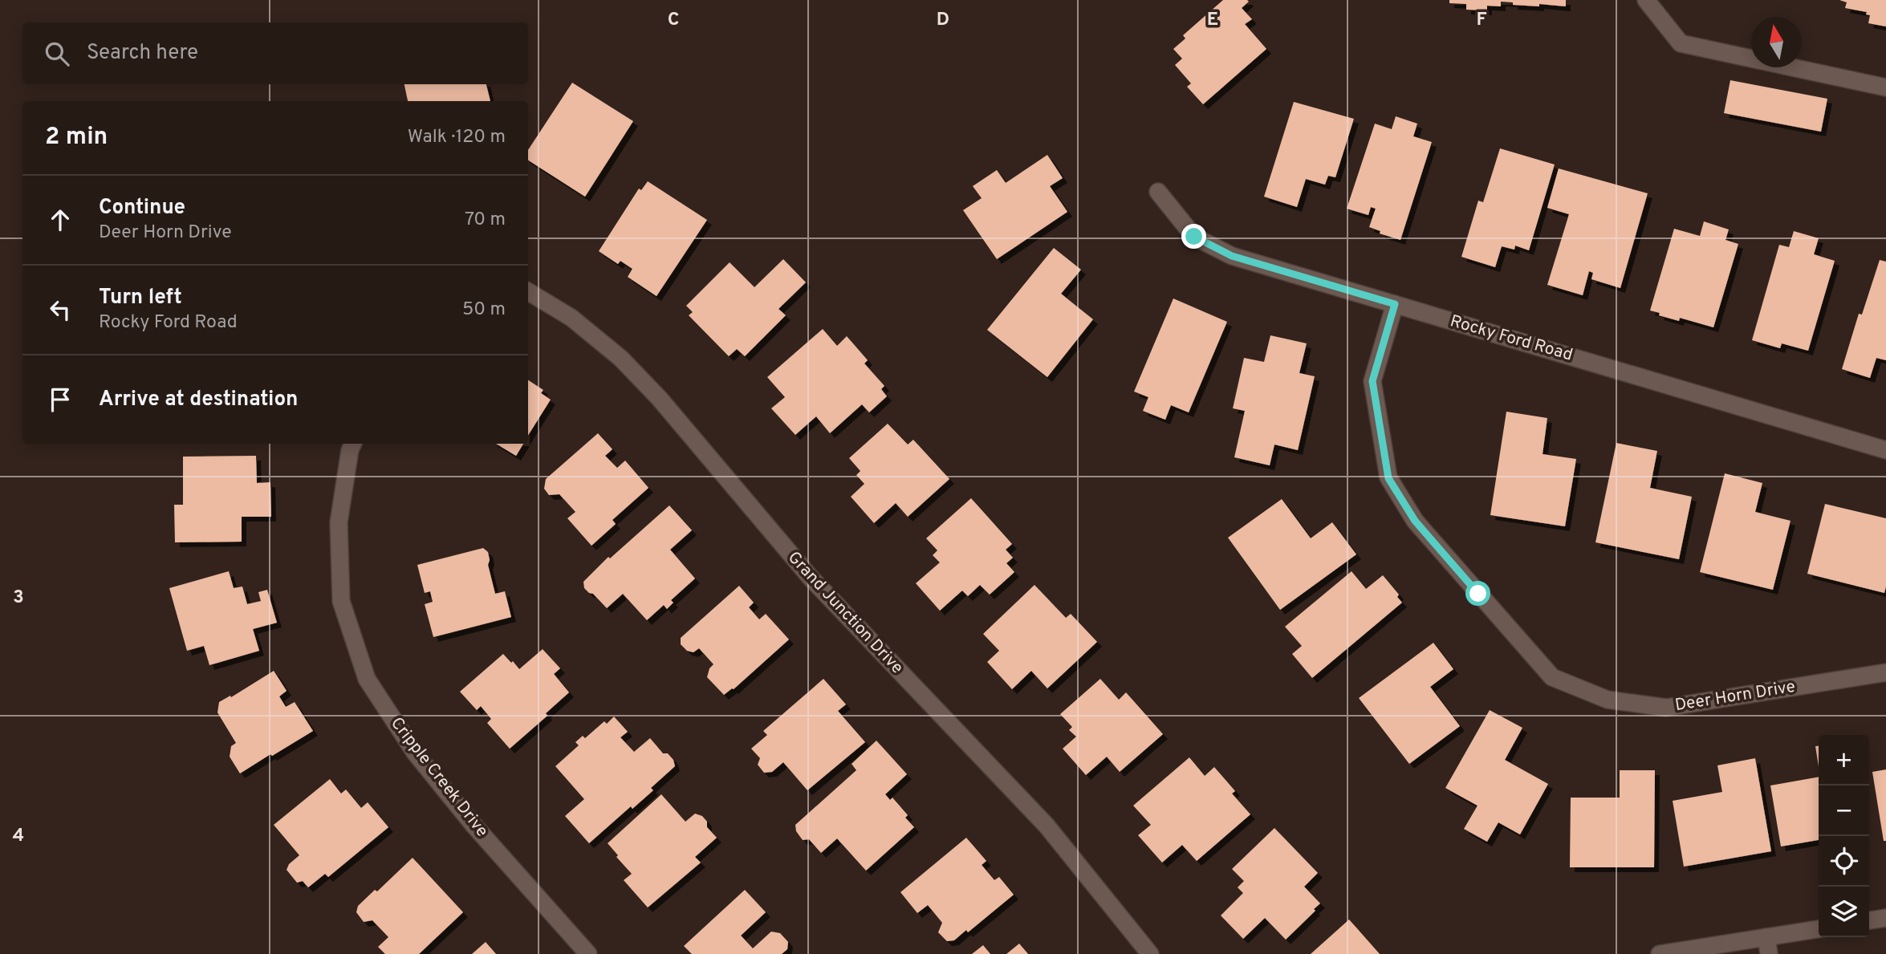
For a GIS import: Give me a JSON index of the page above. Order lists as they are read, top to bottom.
{
  "streets": {
    "street": [
      "Rocky Ford Road",
      "Grand Junction Drive",
      "Deer Horn Drive",
      "Cripple Creek Drive"
    ]
  },
  "crossings": [
    ["Rocky Ford Road", "Deer Horn Drive"]
  ],
  "north": "top",
  "page": {
    "search": "Search here",
    "heading": ["2 min", "Walk · 120 m"],
    "list": [
      ["Continue", "Deer Horn Drive", "70 m"],
      ["Turn left", "Rocky Ford Road", "50 m"],
      "Arrive at destination"
    ],
    "map_buttons": ["+", "−"]
  },
  "grid": {
    "columns": [
      "C",
      "D",
      "E",
      "F"
    ],
    "rows": ["3", "4"]
  }
}
